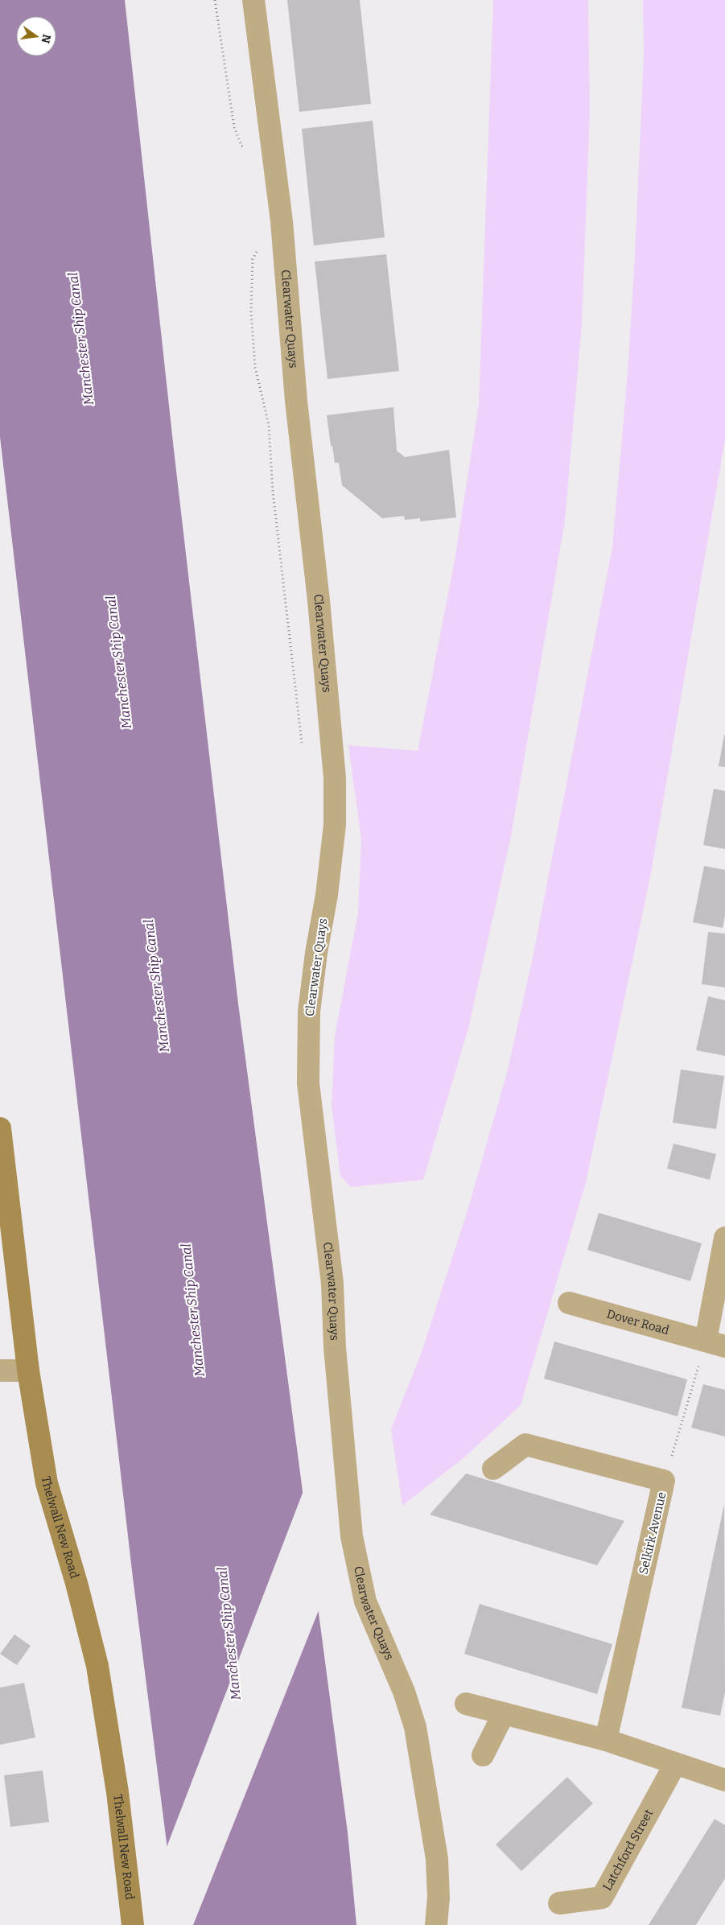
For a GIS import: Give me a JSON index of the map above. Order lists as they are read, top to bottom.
{
  "streets": {
    "main road": ["Thelwall New Road"],
    "street": [
      "Clearwater Quays",
      "Dover Road",
      "Selkirk Avenue",
      "Latchford Street"
    ]
  },
  "water": ["Manchester Ship Canal"],
  "north": "right"
}
